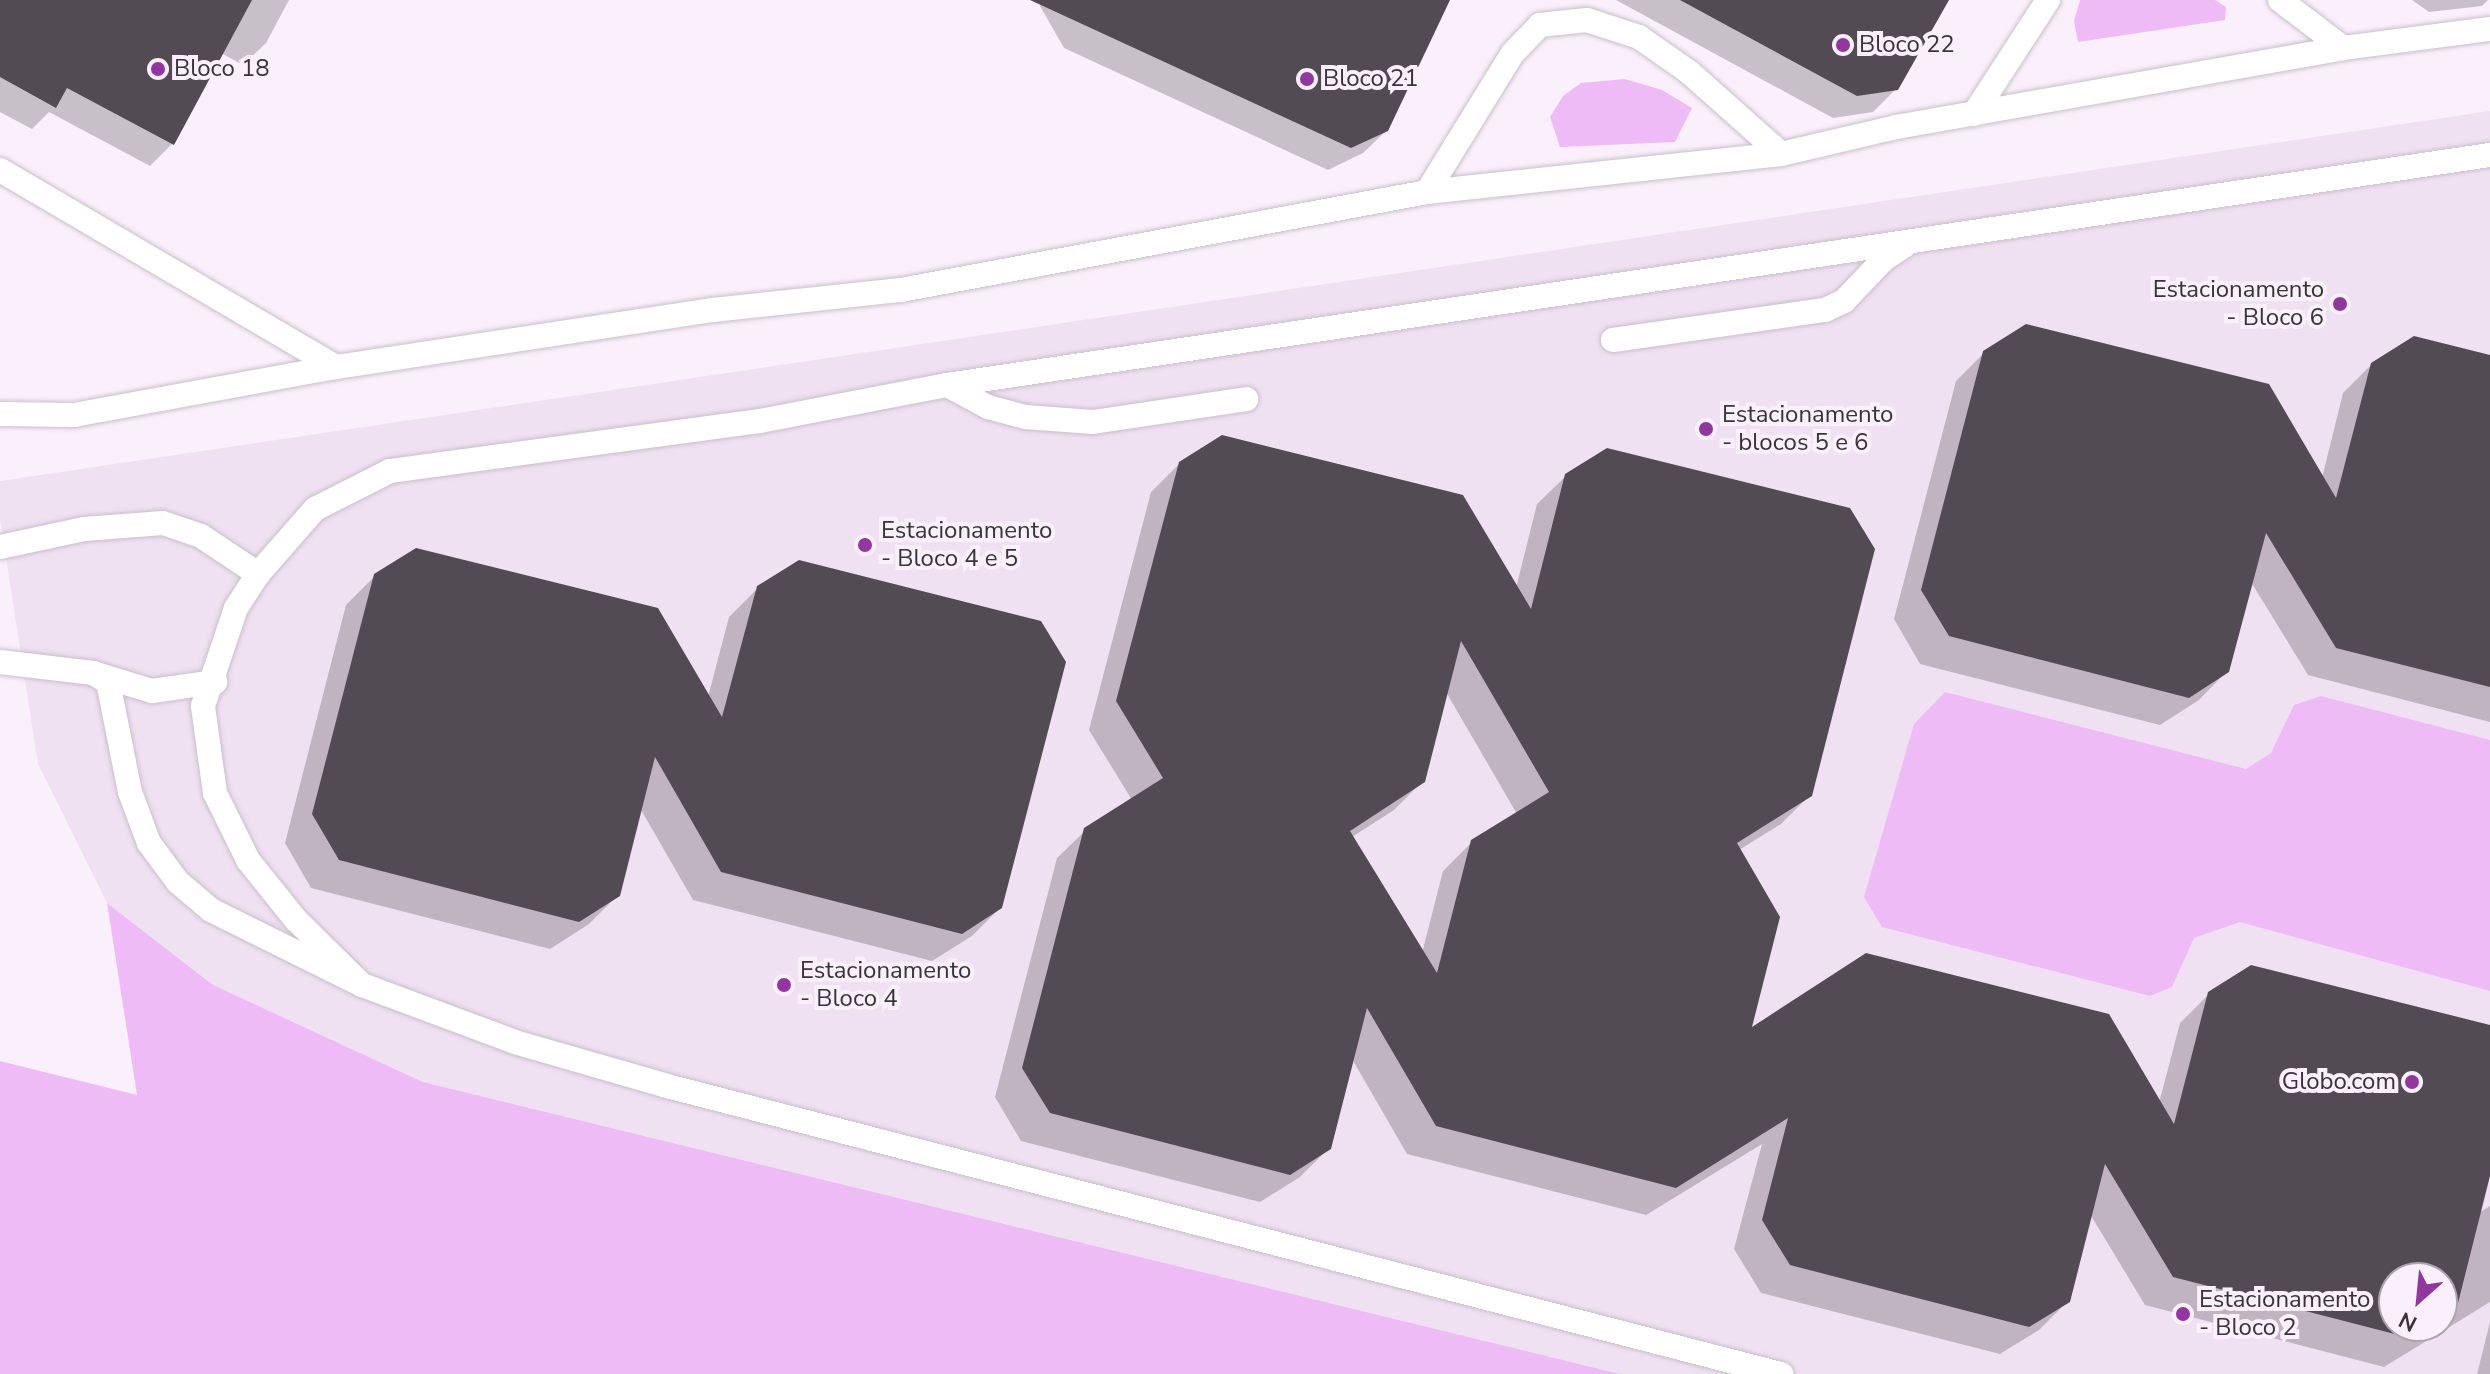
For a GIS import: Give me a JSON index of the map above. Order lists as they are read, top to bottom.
{
  "places": [
    "Bloco 22",
    "Bloco 18",
    "Bloco 21",
    "Estacionamento - Bloco 6",
    "Estacionamento - blocos 5 e 6",
    "Estacionamento - Bloco 4 e 5",
    "Estacionamento - Bloco 4",
    "Globo.com",
    "Estacionamento - Bloco 2"
  ],
  "north": "bottom left"
}
